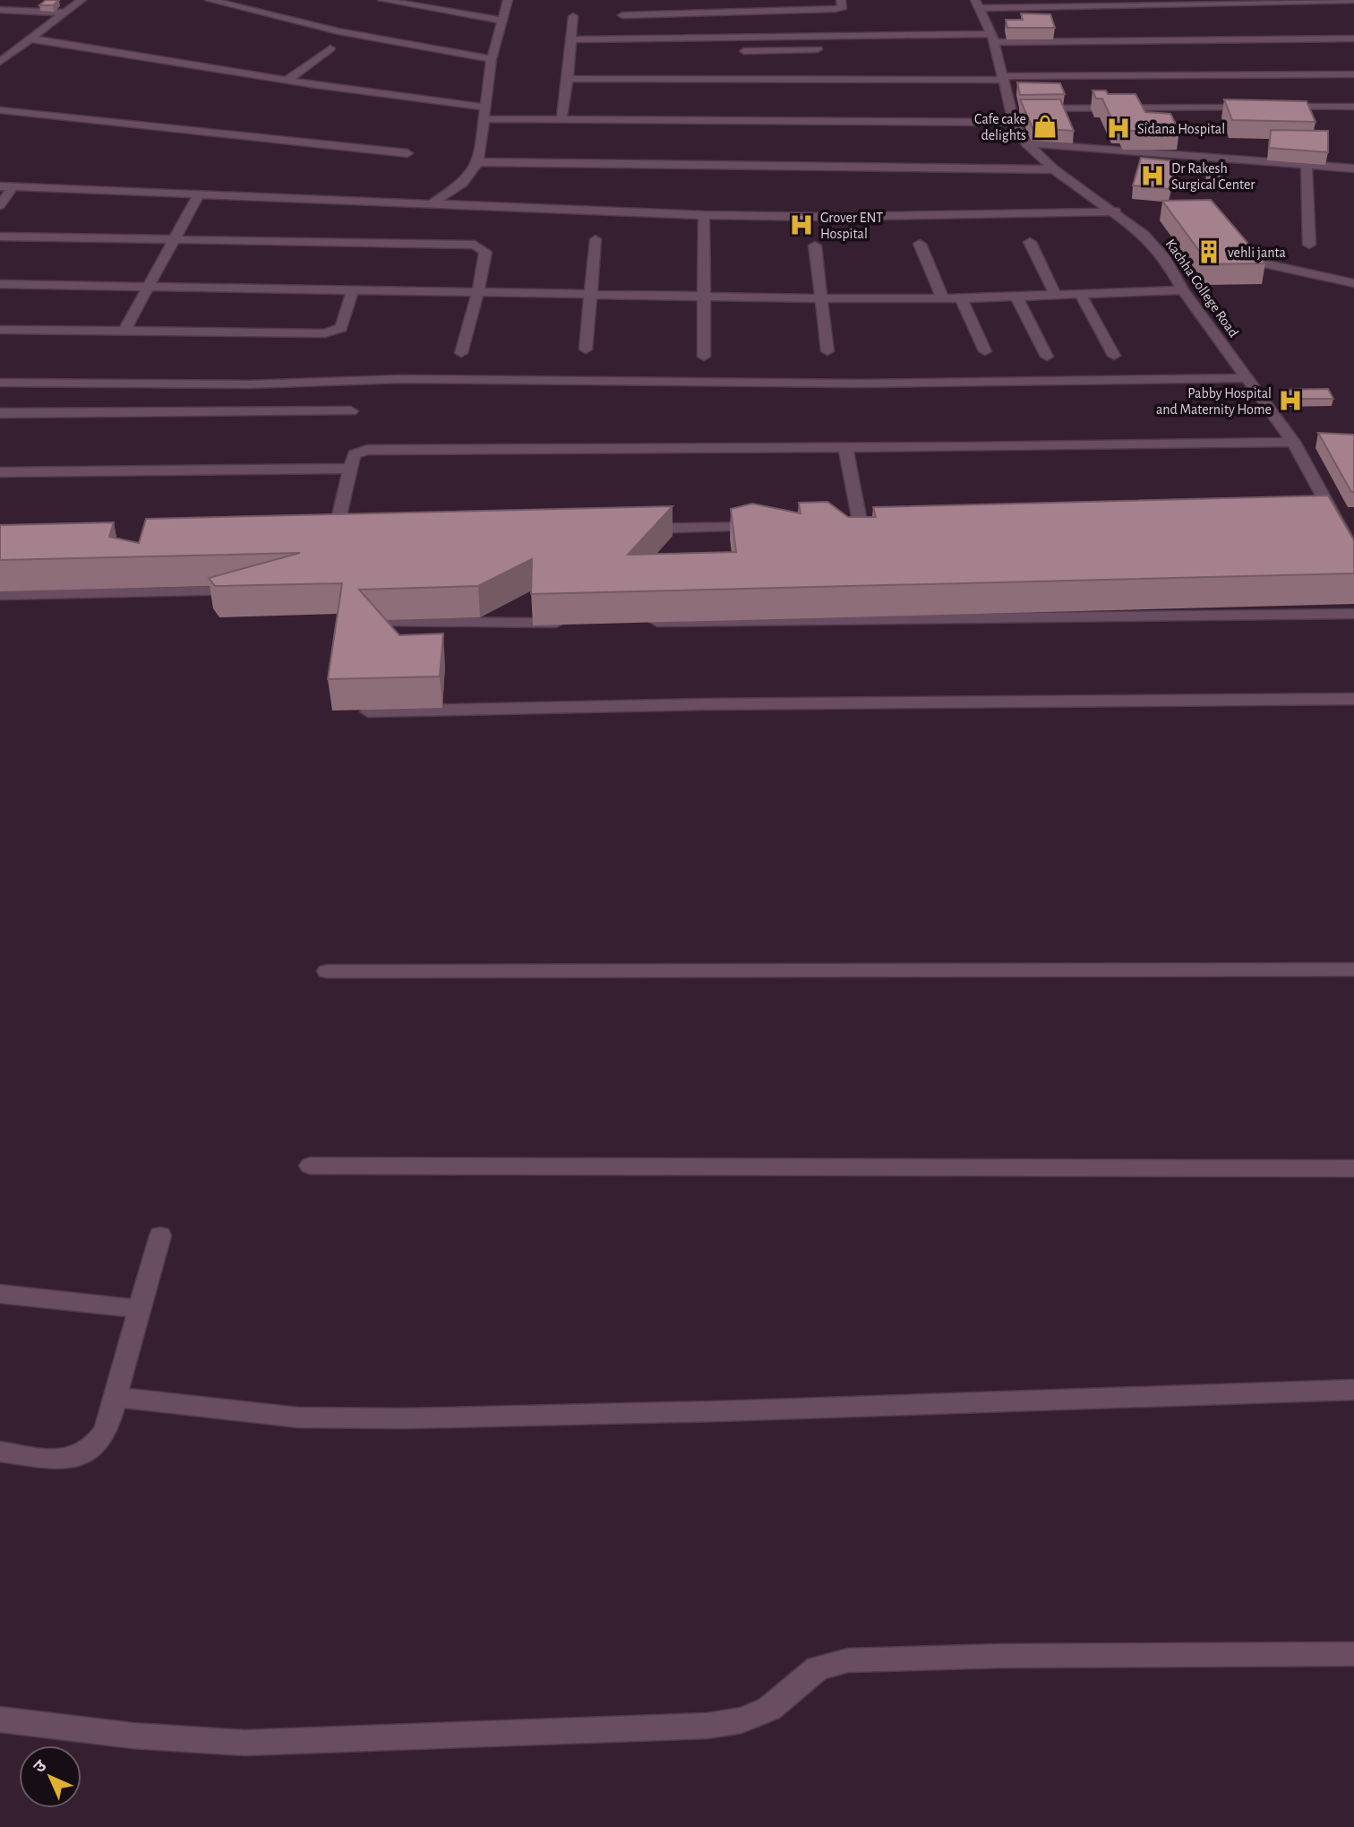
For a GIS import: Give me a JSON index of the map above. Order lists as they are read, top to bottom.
{
  "streets": {
    "street": ["Kachha College Road"]
  },
  "places": {
    "shop": ["Cafe cake delights"],
    "hospital": [
      "Sidana Hospital",
      "Dr Rakesh Surgical Center",
      "Grover ENT Hospital",
      "Pabby Hospital and Maternity Home"
    ],
    "building": ["vehli janta"]
  },
  "north": "top left"
}
